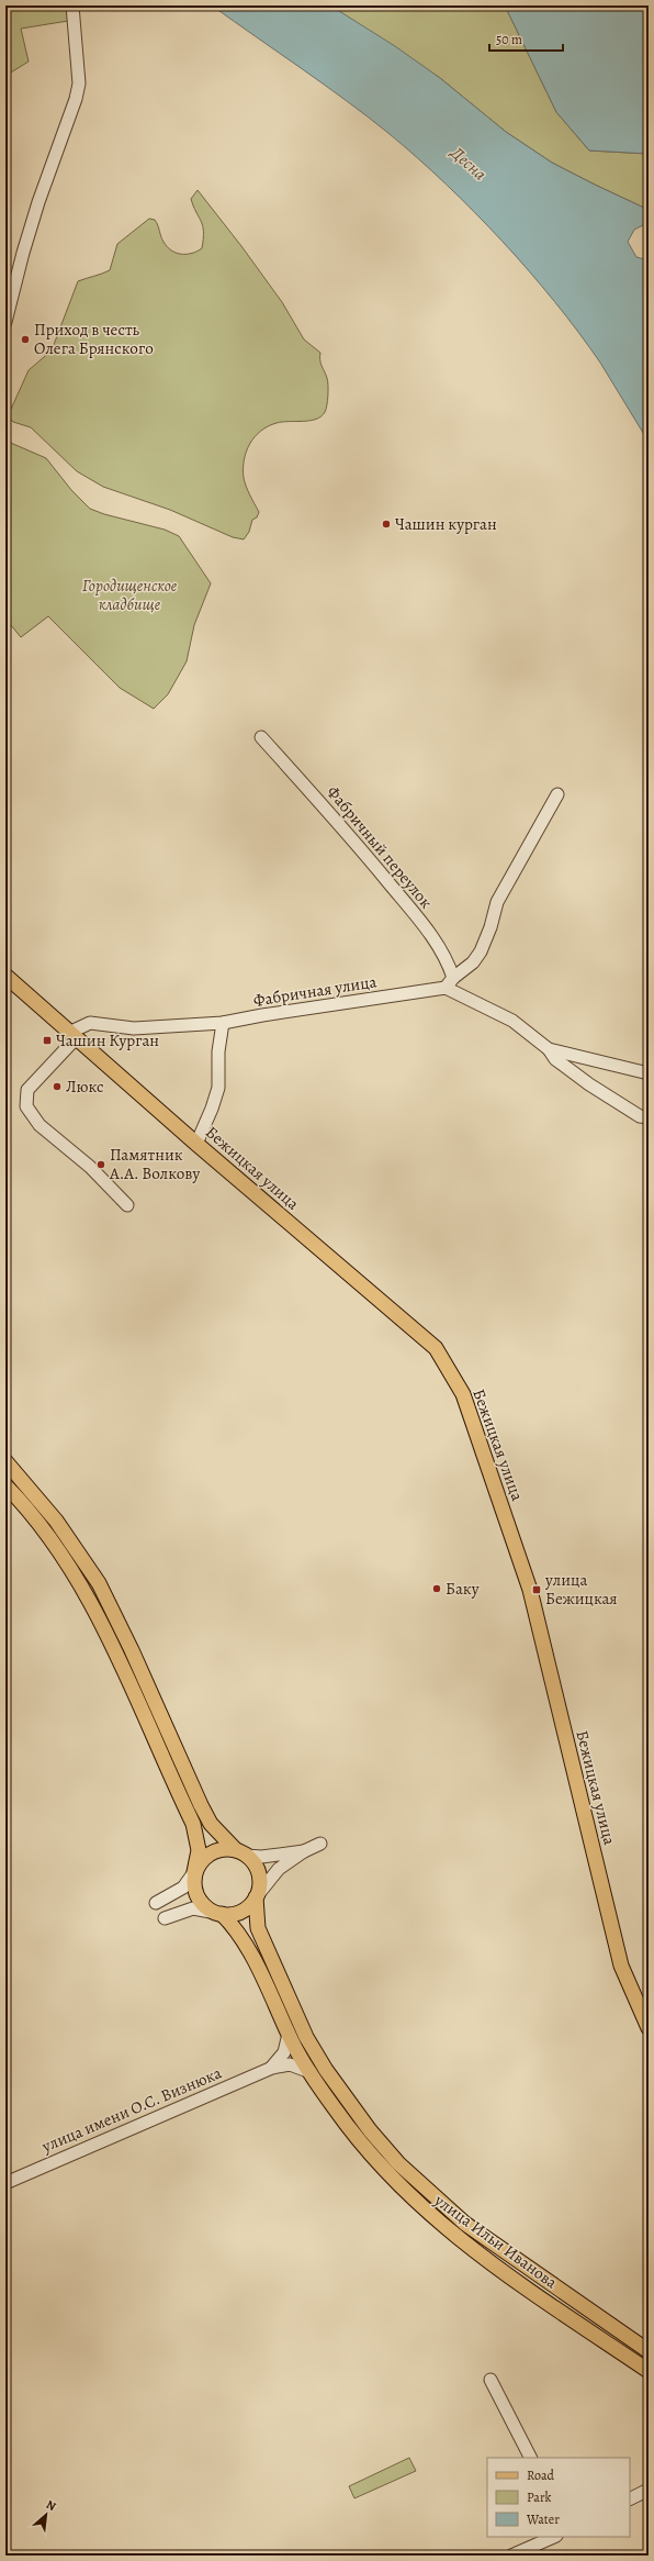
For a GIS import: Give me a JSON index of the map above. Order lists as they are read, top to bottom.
{
  "streets": {
    "main road": ["Бежицкая улица", "улица Ильи Иванова"],
    "street": ["Фабричный переулок", "Фабричная улица", "улица имени О.С. Визнюка"]
  },
  "crossings": [
    ["Фабричная улица", "Бежицкая улица"]
  ],
  "water": ["Десна"],
  "parks": ["Городищенское кладбище"],
  "places": {
    "other": [
      "Приход в честь Олега Брянского",
      "Чашин курган",
      "Люкс",
      "Памятник А.А. Волкову",
      "Баку"
    ],
    "transit": ["Чашин Курган", "улица Бежицкая"]
  },
  "legend": ["Road", "Park", "Water"],
  "scale_bar": "50 m",
  "north": "top right"
}
